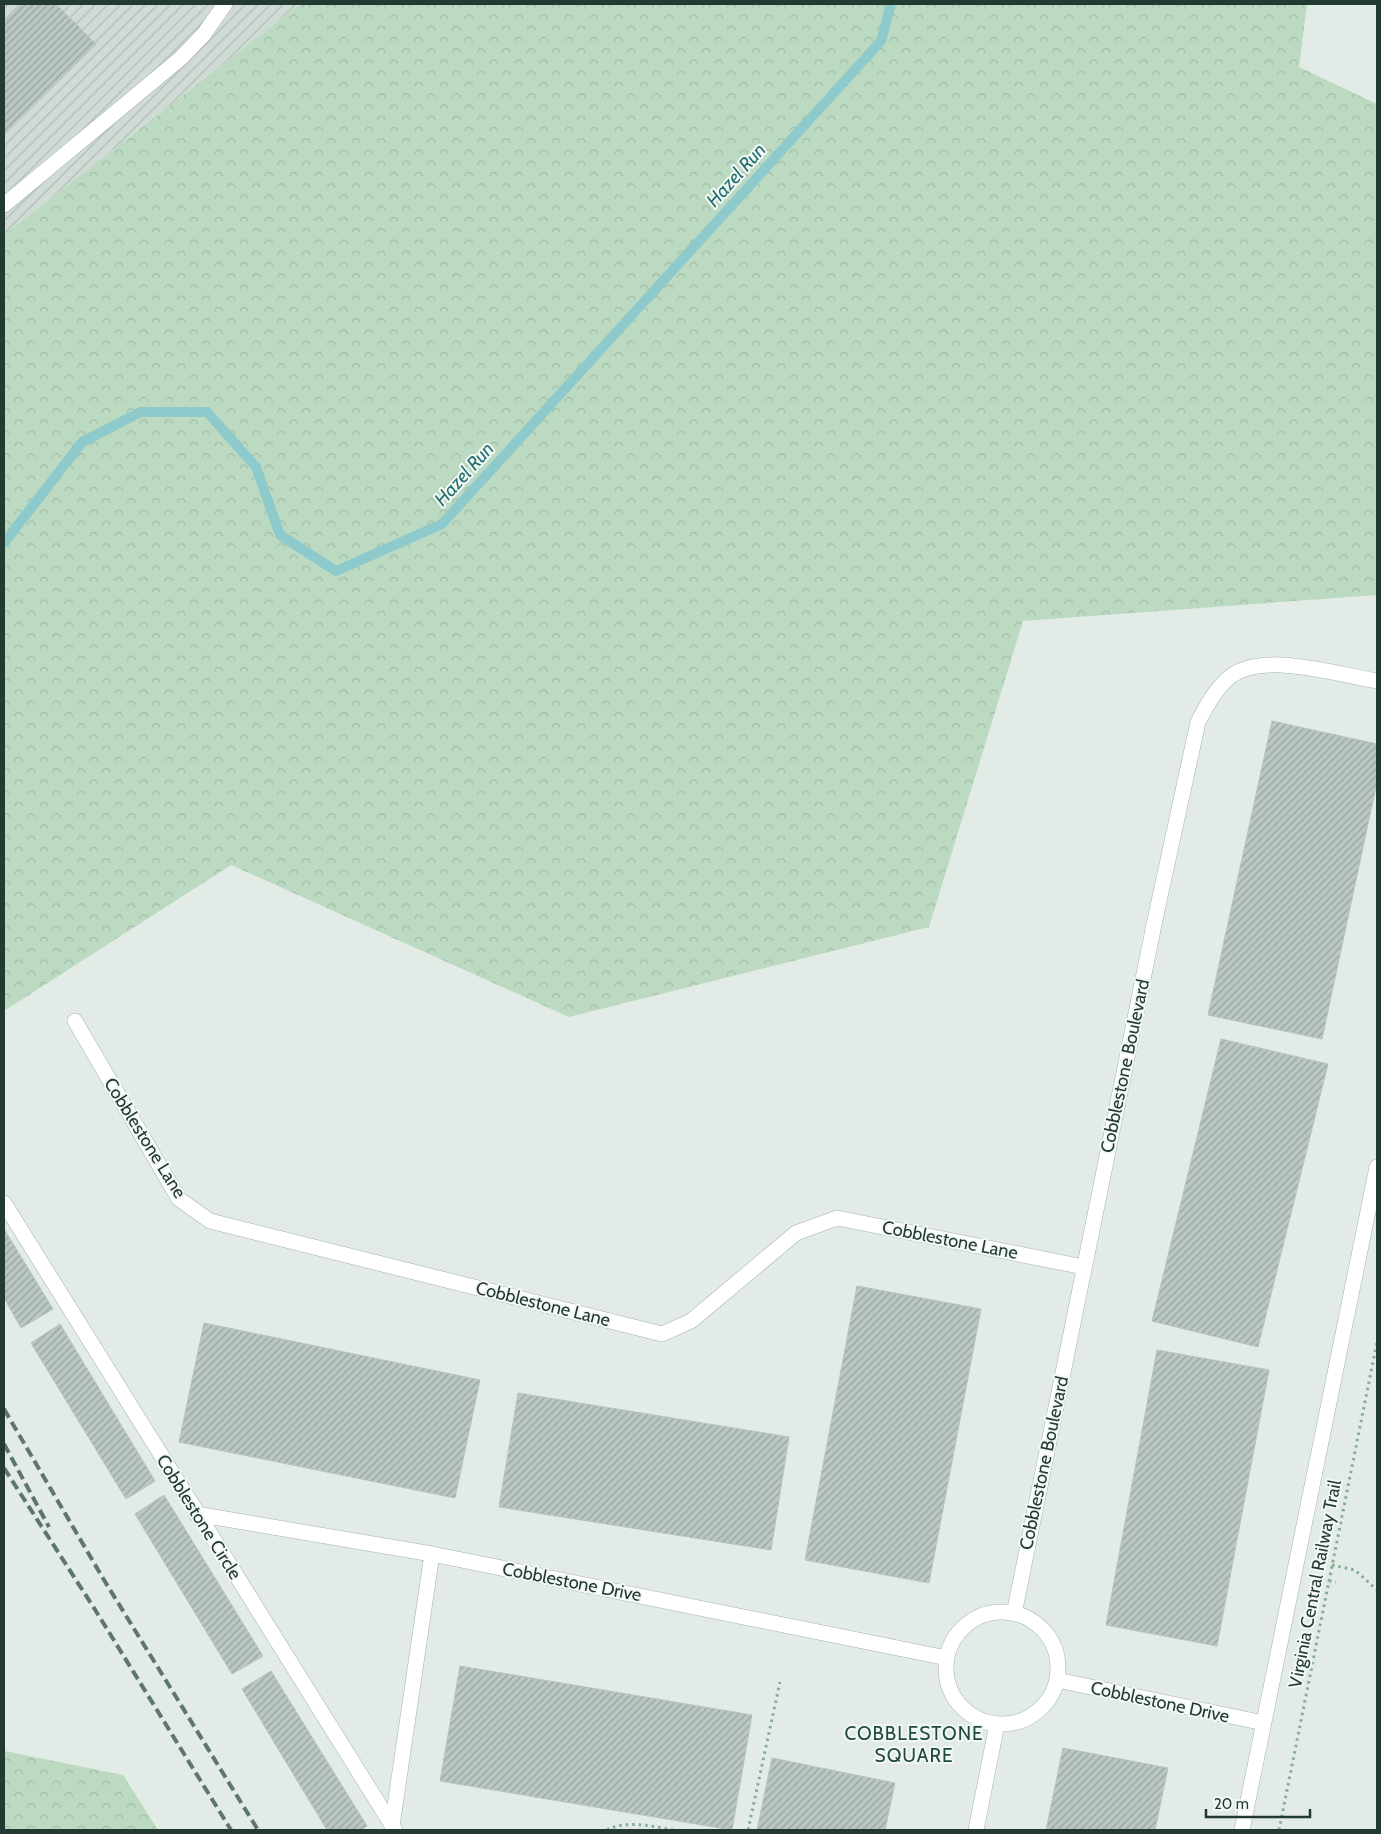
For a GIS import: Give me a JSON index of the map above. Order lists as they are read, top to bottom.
{
  "streets": {
    "street": [
      "Cobblestone Boulevard",
      "Cobblestone Lane",
      "Cobblestone Circle",
      "Cobblestone Drive"
    ],
    "path": ["Virginia Central Railway Trail"]
  },
  "crossings": [
    ["Cobblestone Boulevard", "Cobblestone Lane"],
    ["Cobblestone Boulevard", "Cobblestone Drive"],
    ["Cobblestone Circle", "Cobblestone Drive"]
  ],
  "districts": ["COBBLESTONE SQUARE"],
  "water": ["Hazel Run"],
  "scale_bar": "20 m"
}
